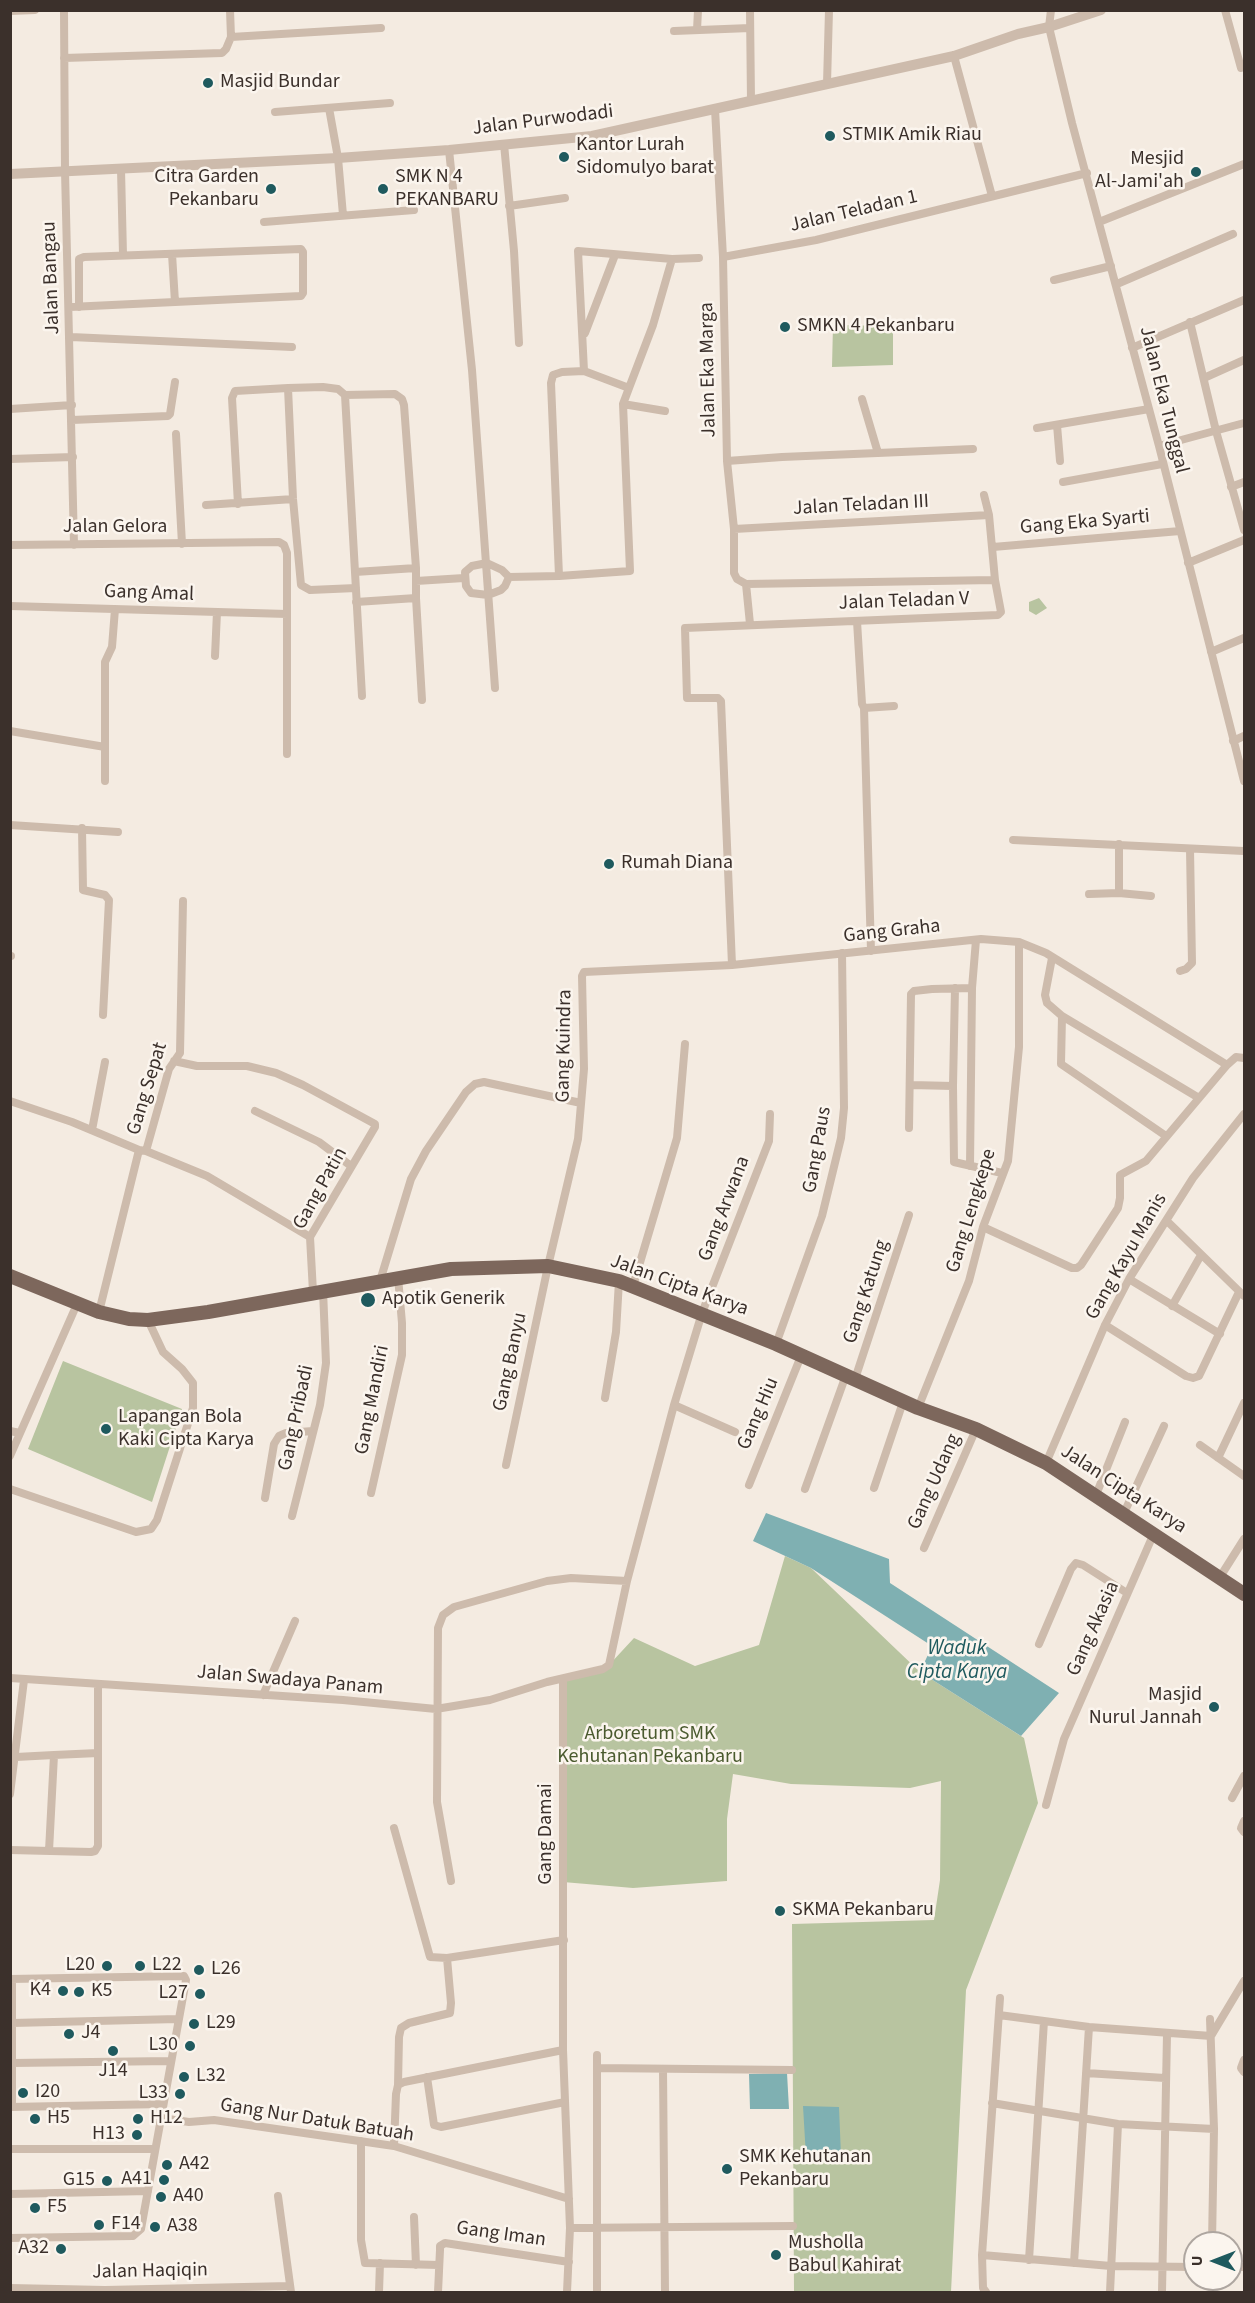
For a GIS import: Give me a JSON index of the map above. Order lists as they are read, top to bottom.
{
  "streets": {
    "main road": ["Jalan Cipta Karya"],
    "street": [
      "Jalan Purwodadi",
      "Jalan Teladan 1",
      "Jalan Bangau",
      "Jalan Eka Marga",
      "Jalan Eka Tunggal",
      "Jalan Teladan III",
      "Gang Eka Syarti",
      "Jalan Gelora",
      "Gang Amal",
      "Jalan Teladan V",
      "Gang Graha",
      "Gang Kuindra",
      "Gang Sepat",
      "Gang Paus",
      "Gang Patin",
      "Gang Arwana",
      "Gang Lengkepe",
      "Gang Kayu Manis",
      "Gang Katung",
      "Gang Banyu",
      "Gang Mandiri",
      "Gang Hiu",
      "Gang Pribadi",
      "Gang Udang",
      "Gang Akasia",
      "Jalan Swadaya Panam",
      "Gang Damai",
      "Gang Nur Datuk Batuah",
      "Gang Iman",
      "Jalan Haqiqin"
    ]
  },
  "crossings": [
    ["Jalan Purwodadi", "Jalan Bangau"],
    ["Jalan Purwodadi", "Jalan Eka Marga"],
    ["Jalan Purwodadi", "Jalan Eka Tunggal"],
    ["Jalan Teladan 1", "Jalan Eka Marga"],
    ["Jalan Teladan 1", "Jalan Eka Tunggal"],
    ["Jalan Bangau", "Jalan Gelora"],
    ["Jalan Eka Marga", "Jalan Teladan III"],
    ["Jalan Eka Marga", "Jalan Teladan V"],
    ["Jalan Eka Tunggal", "Gang Eka Syarti"],
    ["Jalan Teladan III", "Jalan Teladan V"],
    ["Gang Eka Syarti", "Jalan Teladan V"],
    ["Jalan Teladan V", "Gang Graha"],
    ["Jalan Teladan V", "Gang Kuindra"],
    ["Gang Graha", "Gang Kuindra"],
    ["Gang Graha", "Gang Paus"],
    ["Gang Graha", "Gang Lengkepe"],
    ["Gang Kuindra", "Jalan Cipta Karya"],
    ["Gang Kuindra", "Gang Banyu"],
    ["Gang Sepat", "Gang Patin"],
    ["Gang Sepat", "Jalan Cipta Karya"],
    ["Gang Paus", "Jalan Cipta Karya"],
    ["Gang Patin", "Jalan Cipta Karya"],
    ["Gang Patin", "Gang Pribadi"],
    ["Gang Arwana", "Jalan Cipta Karya"],
    ["Gang Lengkepe", "Jalan Cipta Karya"],
    ["Gang Kayu Manis", "Jalan Cipta Karya"],
    ["Jalan Cipta Karya", "Gang Katung"],
    ["Jalan Cipta Karya", "Gang Banyu"],
    ["Jalan Cipta Karya", "Gang Mandiri"],
    ["Jalan Cipta Karya", "Gang Hiu"],
    ["Jalan Cipta Karya", "Gang Pribadi"],
    ["Jalan Cipta Karya", "Gang Udang"],
    ["Jalan Cipta Karya", "Gang Akasia"],
    ["Jalan Swadaya Panam", "Gang Damai"],
    ["Gang Damai", "Gang Nur Datuk Batuah"],
    ["Gang Damai", "Gang Iman"]
  ],
  "water": ["Waduk Cipta Karya"],
  "parks": ["Arboretum SMK Kehutanan Pekanbaru"],
  "places": [
    "Masjid Bundar",
    "STMIK Amik Riau",
    "Kantor Lurah Sidomulyo barat",
    "Mesjid Al-Jami'ah",
    "Citra Garden Pekanbaru",
    "SMK N 4 PEKANBARU",
    "SMKN 4 Pekanbaru",
    "Rumah Diana",
    "Apotik Generik",
    "Lapangan Bola Kaki Cipta Karya",
    "Masjid Nurul Jannah",
    "SKMA Pekanbaru",
    "L20",
    "L22",
    "L26",
    "K4",
    "K5",
    "L27",
    "L29",
    "J4",
    "L30",
    "J14",
    "L32",
    "I20",
    "L33",
    "H5",
    "H12",
    "H13",
    "A42",
    "SMK Kehutanan Pekanbaru",
    "A41",
    "G15",
    "A40",
    "F5",
    "F14",
    "A38",
    "A32",
    "Musholla Babul Kahirat"
  ],
  "north": "left"
}
